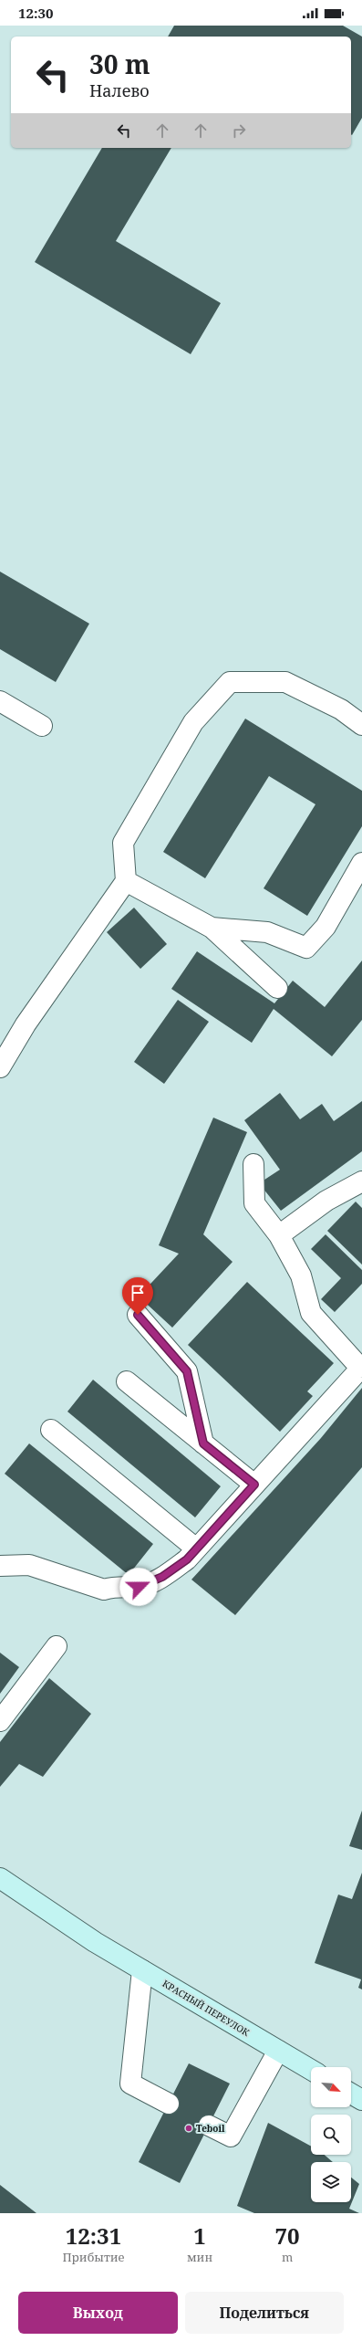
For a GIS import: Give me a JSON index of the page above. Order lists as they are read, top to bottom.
{
  "streets": {
    "main road": ["КРАСНЫЙ ПЕРЕУЛОК"]
  },
  "places": ["Teboil"],
  "north": "bottom right",
  "page": {
    "status": "12:30",
    "turn": ["30 m", "Налево"],
    "eta": [
      "12:31",
      "Прибытие",
      "1",
      "мин",
      "70",
      "m"
    ],
    "buttons": ["Выход", "Поделиться"]
  }
}
